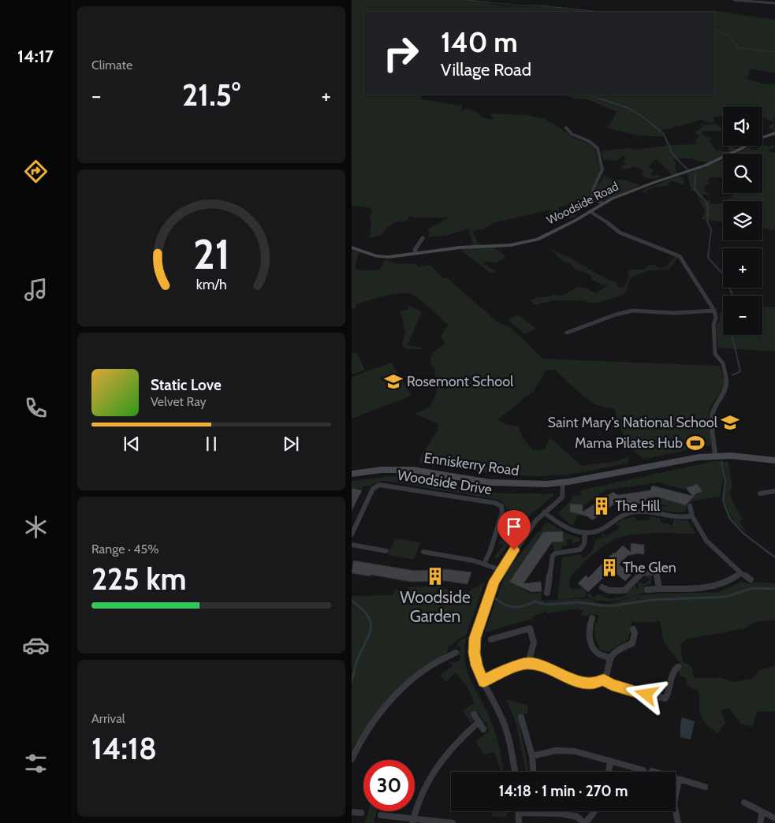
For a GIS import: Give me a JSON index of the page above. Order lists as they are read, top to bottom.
{
  "streets": {
    "street": ["Woodside Road", "Enniskerry Road", "Woodside Drive"]
  },
  "places": {
    "school or university": ["Rosemont School", "Saint Mary's National School"],
    "sports": ["Mama Pilates Hub"],
    "building": ["The Hill", "The Glen", "Woodside Garden"]
  },
  "page": {
    "tabs": "14:17",
    "tile": [
      "Climate",
      ["Range · 45%", "225 km"],
      ["Arrival", "14:18"]
    ],
    "turn": ["140 m", "Village Road"],
    "heat": ["−", "21.5°", "+"],
    "map_buttons": ["+", "−"],
    "song": ["Static Love", "Velvet Ray"],
    "limit": "30",
    "trip": "14:18 · 1 min · 270 m",
    "gauge": ["21", "km/h"]
  }
}
